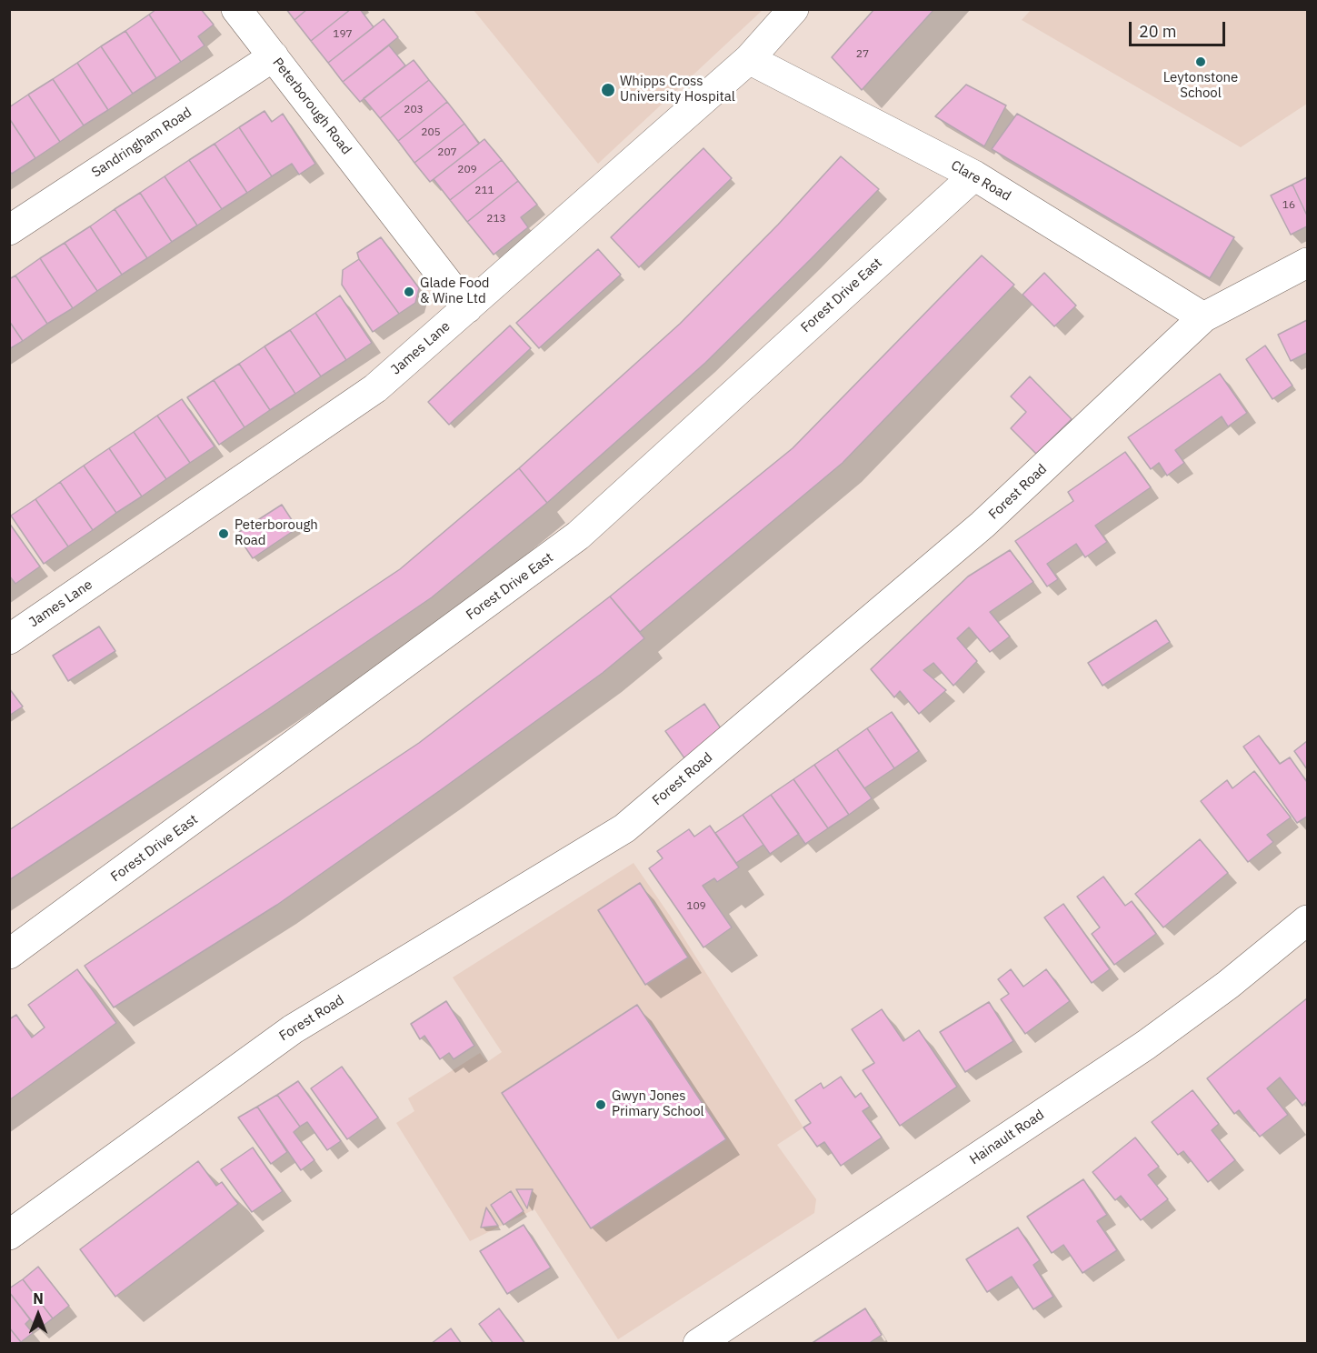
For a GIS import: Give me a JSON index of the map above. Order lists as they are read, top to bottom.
{
  "streets": {
    "street": [
      "Peterborough Road",
      "Sandringham Road",
      "Clare Road",
      "Forest Drive East",
      "James Lane",
      "Forest Road",
      "Hainault Road"
    ]
  },
  "crossings": [
    ["Peterborough Road", "Sandringham Road"],
    ["Peterborough Road", "James Lane"],
    ["Clare Road", "Forest Drive East"],
    ["Clare Road", "James Lane"],
    ["Clare Road", "Forest Road"]
  ],
  "places": [
    "Leytonstone School",
    "Whipps Cross University Hospital",
    "Glade Food & Wine Ltd",
    "Peterborough Road",
    "Gwyn Jones Primary School"
  ],
  "house_numbers": [
    "197",
    "27",
    "203",
    "205",
    "207",
    "209",
    "211",
    "16",
    "213",
    "109"
  ],
  "scale_bar": "20 m",
  "north": "top"
}
